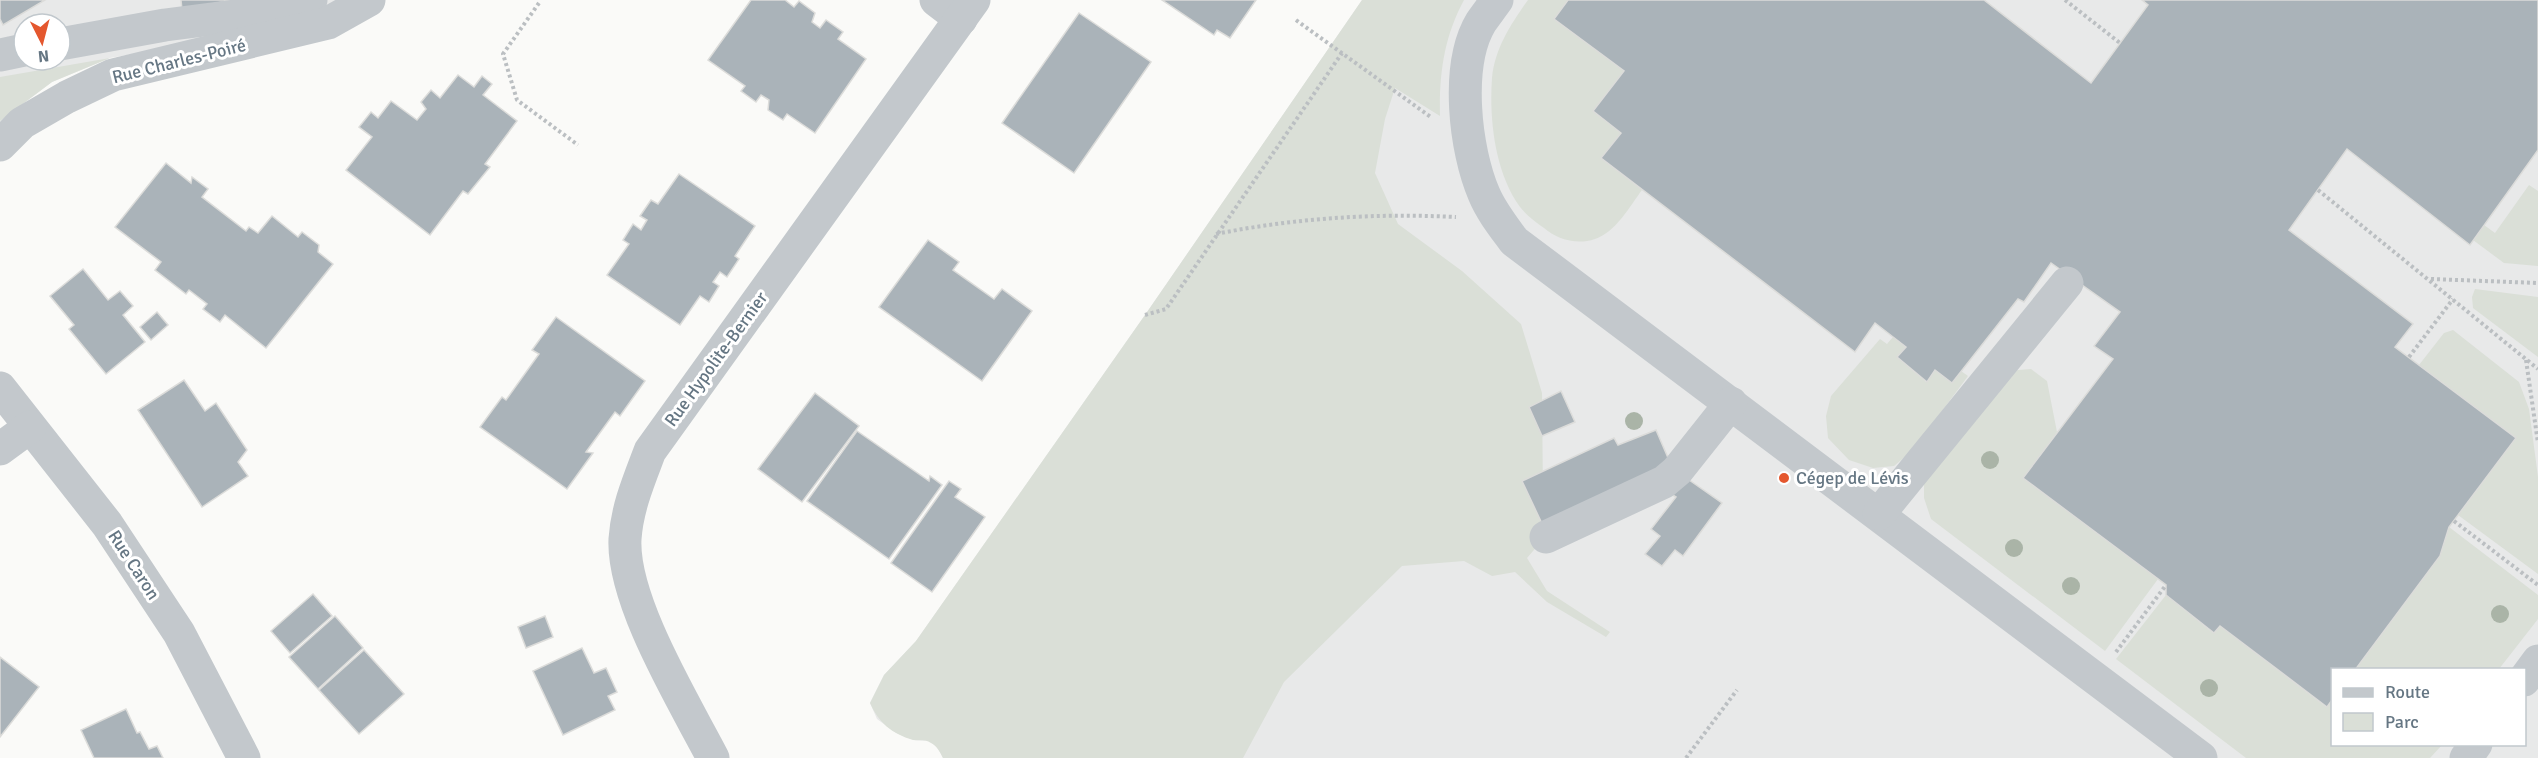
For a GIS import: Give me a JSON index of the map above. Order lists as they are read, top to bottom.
{
  "streets": {
    "street": ["Rue Charles-Poiré", "Rue Hypolite-Bernier", "Rue Caron"]
  },
  "places": ["Cégep de Lévis"],
  "legend": ["Route", "Parc"],
  "north": "bottom"
}
